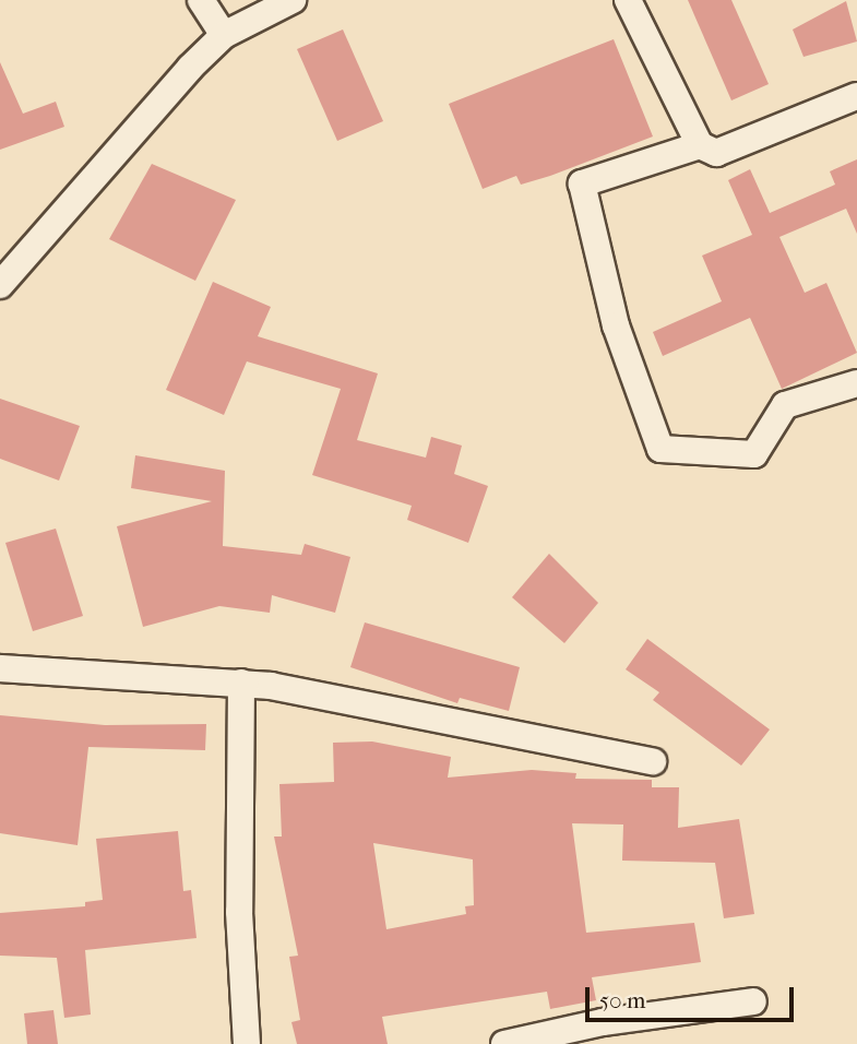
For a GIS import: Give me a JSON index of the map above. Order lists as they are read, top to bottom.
{
  "scale_bar": "50 m"
}
